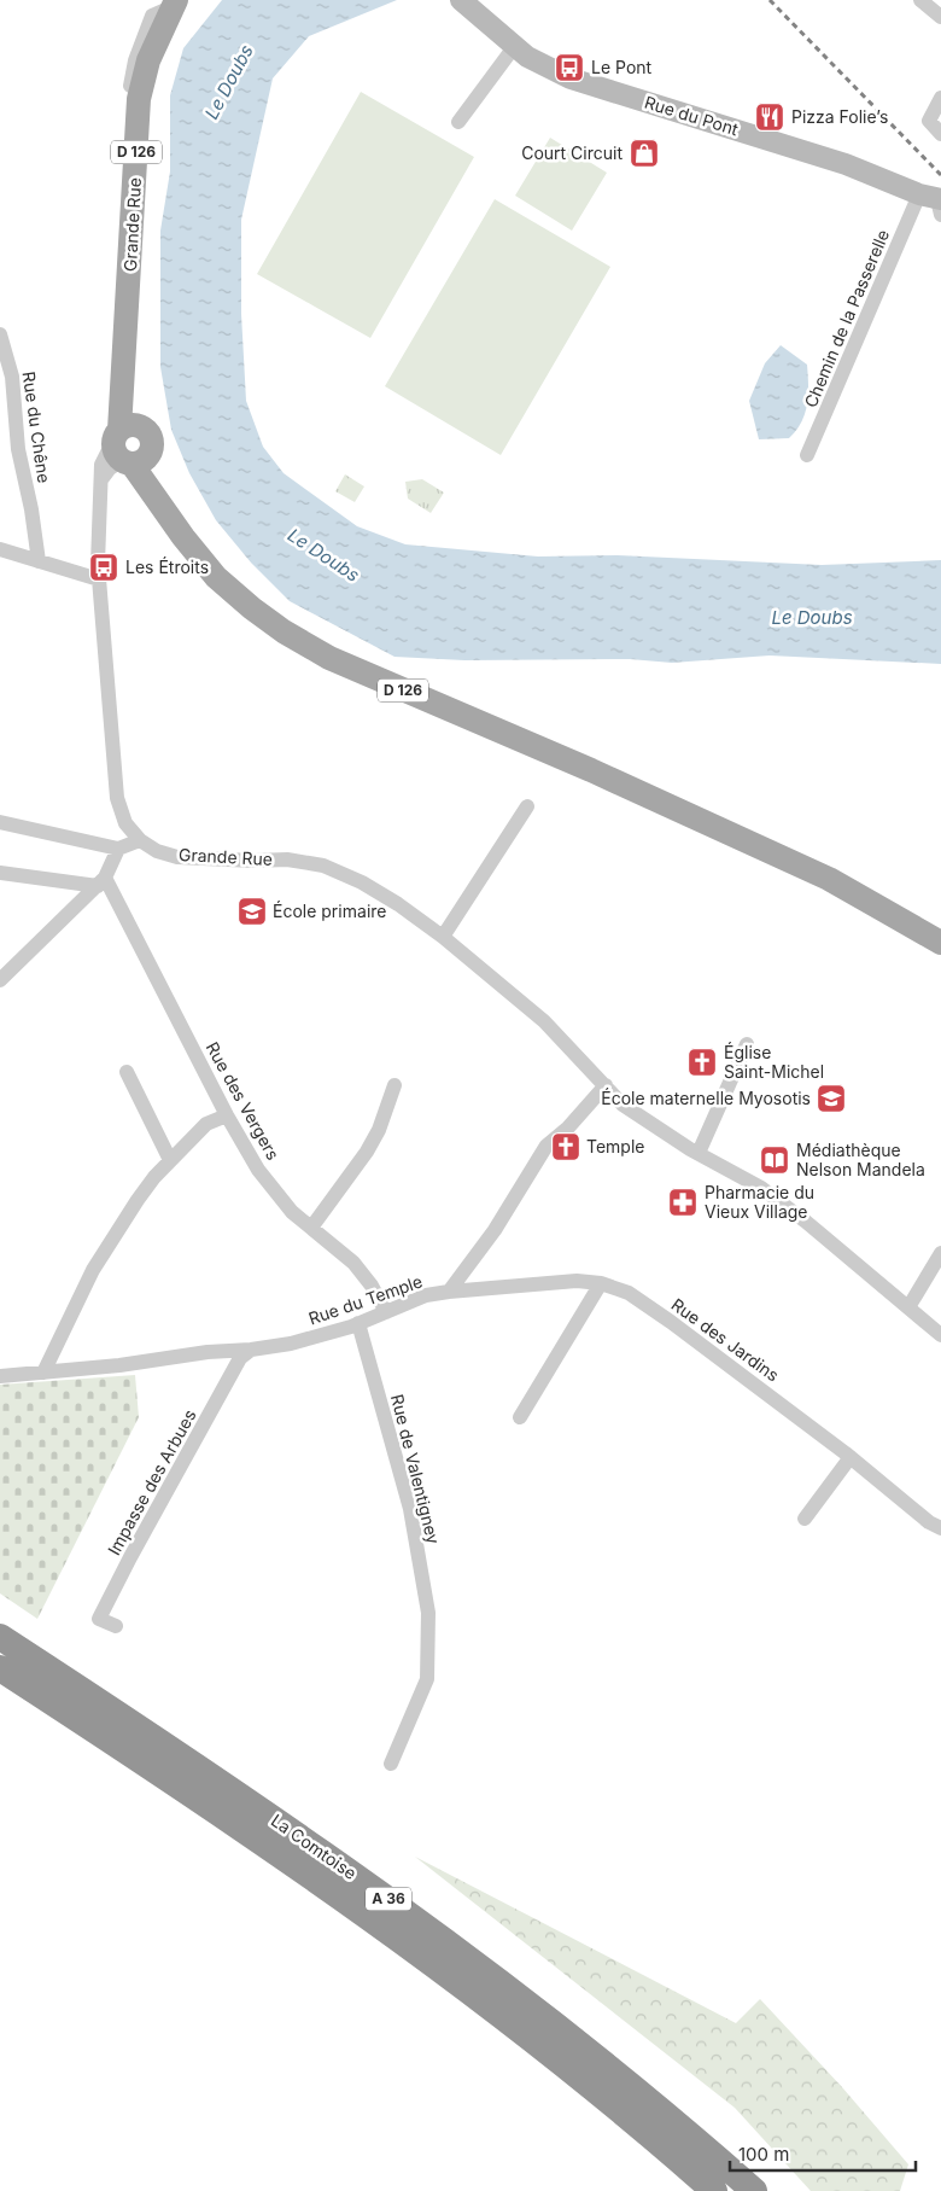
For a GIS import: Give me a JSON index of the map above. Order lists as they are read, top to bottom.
{
  "streets": {
    "highway": ["La Comtoise", "A 36"],
    "main road": ["Rue du Pont", "D 126", "Grande Rue"],
    "street": [
      "Chemin de la Passerelle",
      "Rue du Chêne",
      "Rue des Vergers",
      "Rue du Temple",
      "Rue des Jardins",
      "Rue de Valentigney",
      "Impasse des Arbues"
    ]
  },
  "crossings": [
    ["Rue du Pont", "Chemin de la Passerelle"],
    ["D 126", "Grande Rue"],
    ["Grande Rue", "Rue du Temple"],
    ["Rue des Vergers", "Rue du Temple"],
    ["Rue du Temple", "Rue des Jardins"],
    ["Rue du Temple", "Rue de Valentigney"],
    ["Rue du Temple", "Impasse des Arbues"]
  ],
  "water": ["Le Doubs"],
  "places": {
    "bus stop": ["Le Pont", "Les Étroits"],
    "restaurant": ["Pizza Folie’s"],
    "shop": ["Court Circuit"],
    "school or university": ["École primaire", "École maternelle Myosotis"],
    "church": ["Église Saint-Michel", "Temple"],
    "library": ["Médiathèque Nelson Mandela"],
    "pharmacy": ["Pharmacie du Vieux Village"]
  },
  "scale_bar": "100 m"
}
